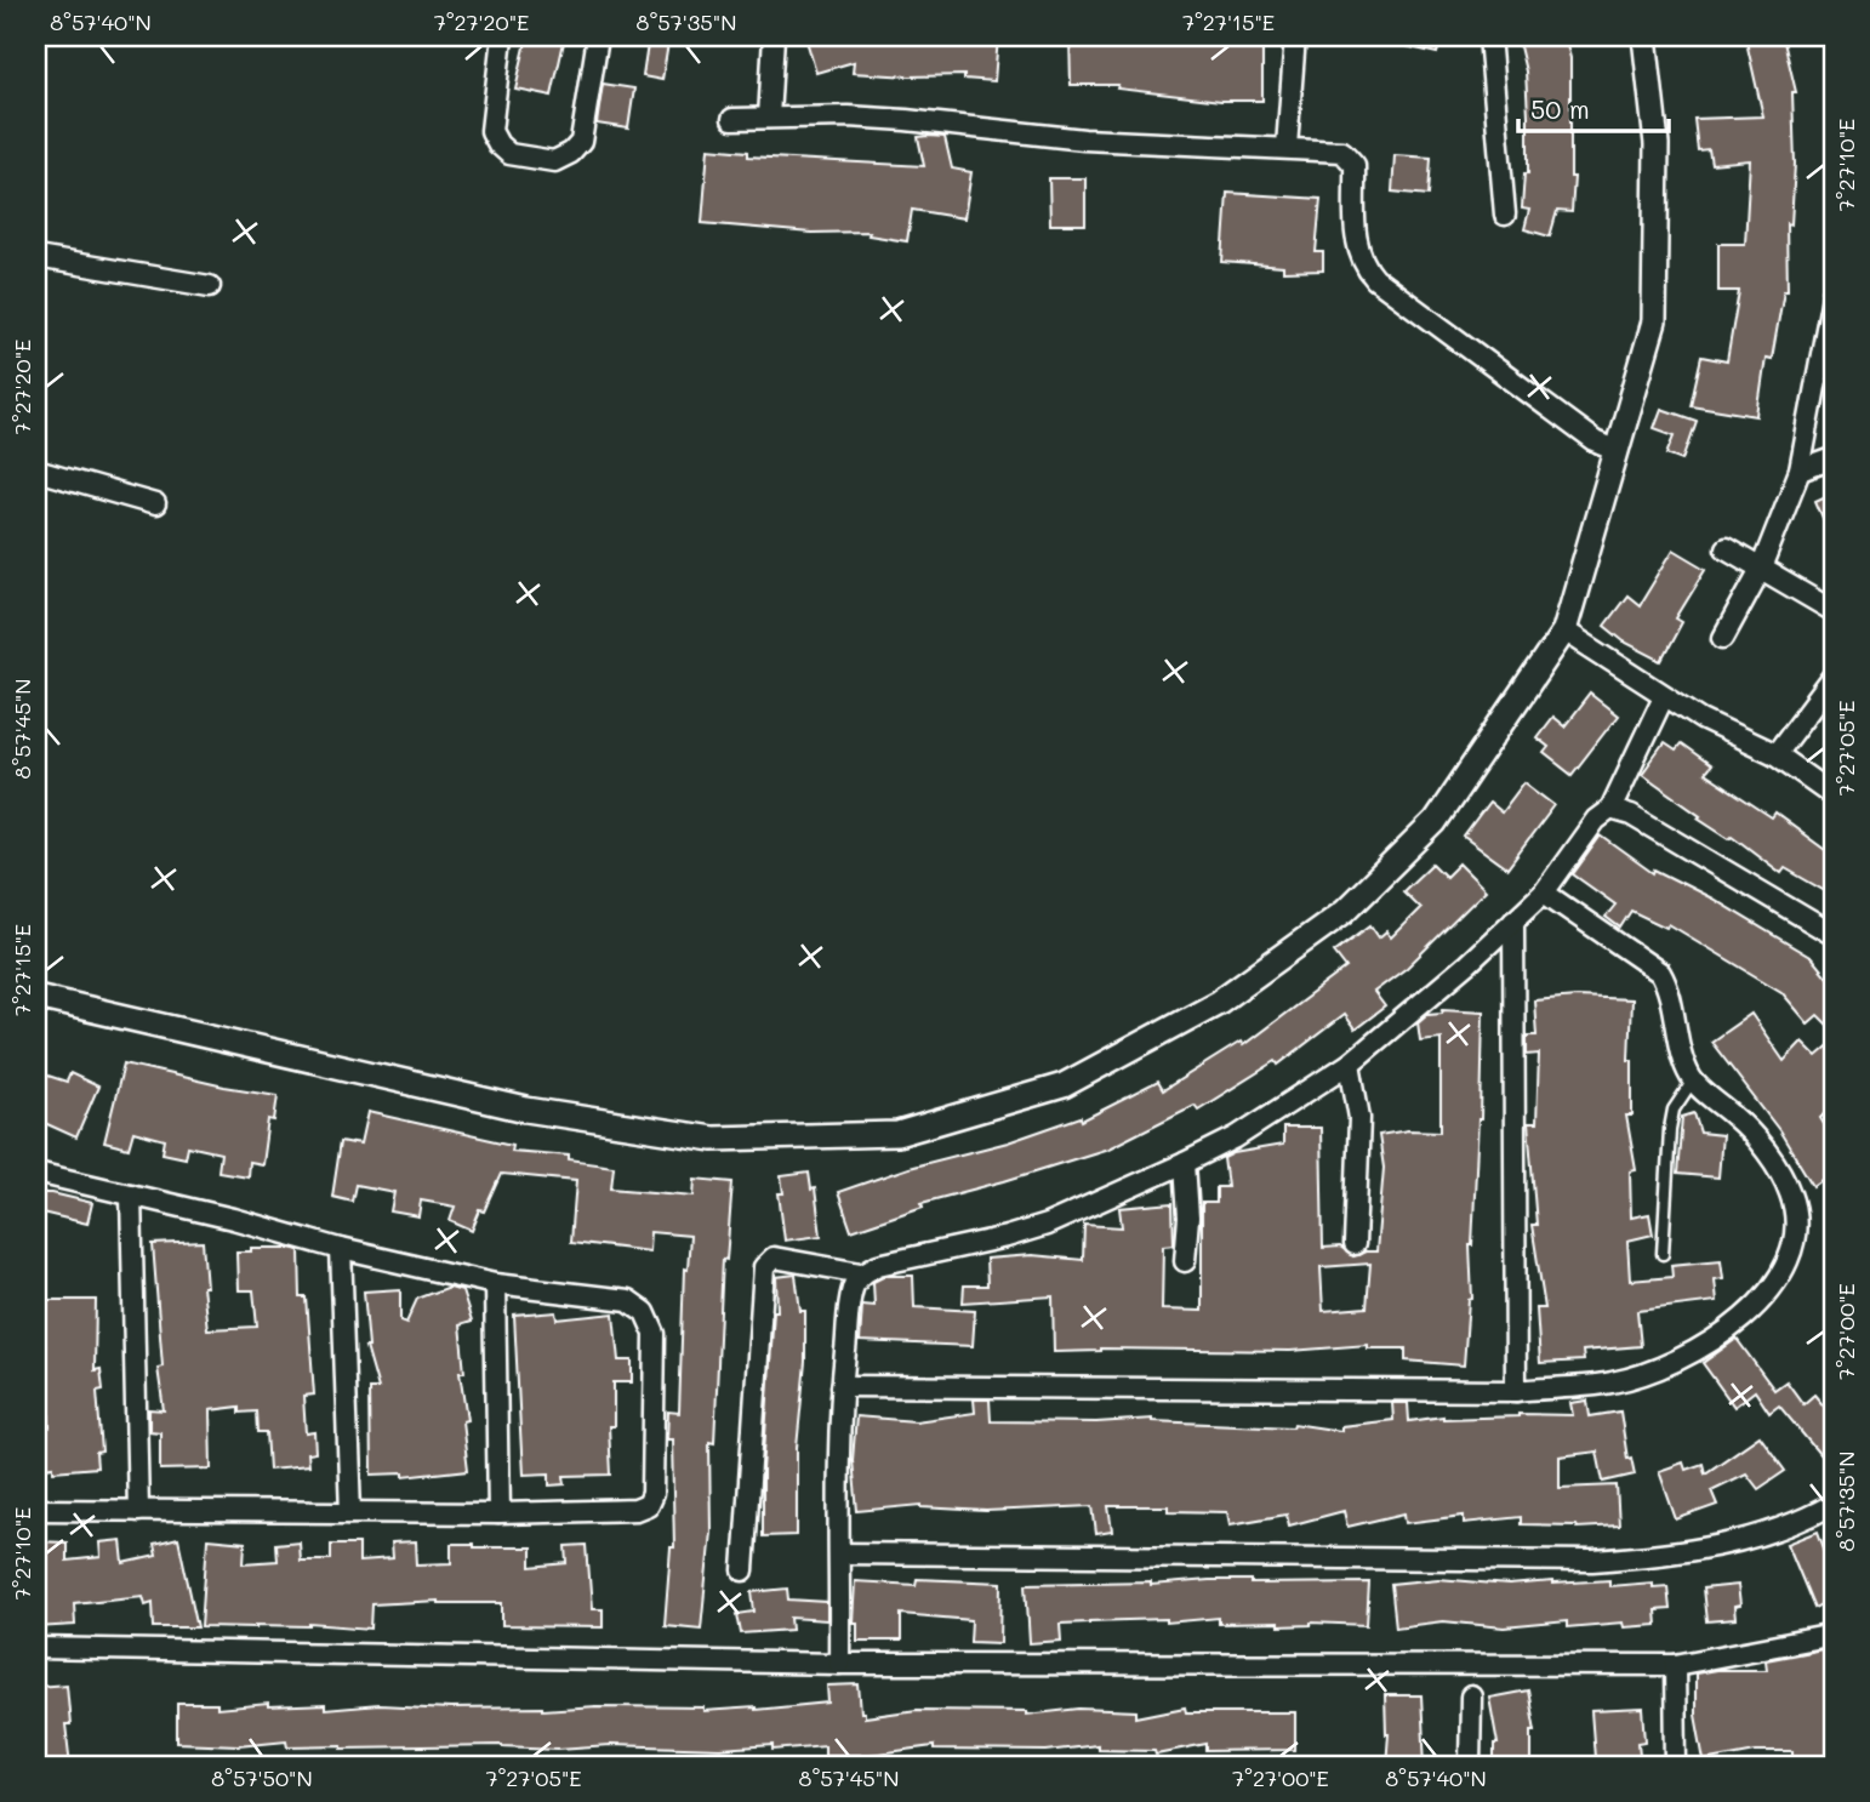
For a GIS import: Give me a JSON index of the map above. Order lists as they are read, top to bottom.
{
  "scale_bar": "50 m",
  "coordinates": [
    "8°57'40\"N",
    "7°27'20\"E",
    "8°57'35\"N",
    "7°27'15\"E",
    "7°27'10\"E",
    "8°57'45\"N",
    "7°27'05\"E",
    "7°27'00\"E",
    "8°57'50\"N"
  ]
}
